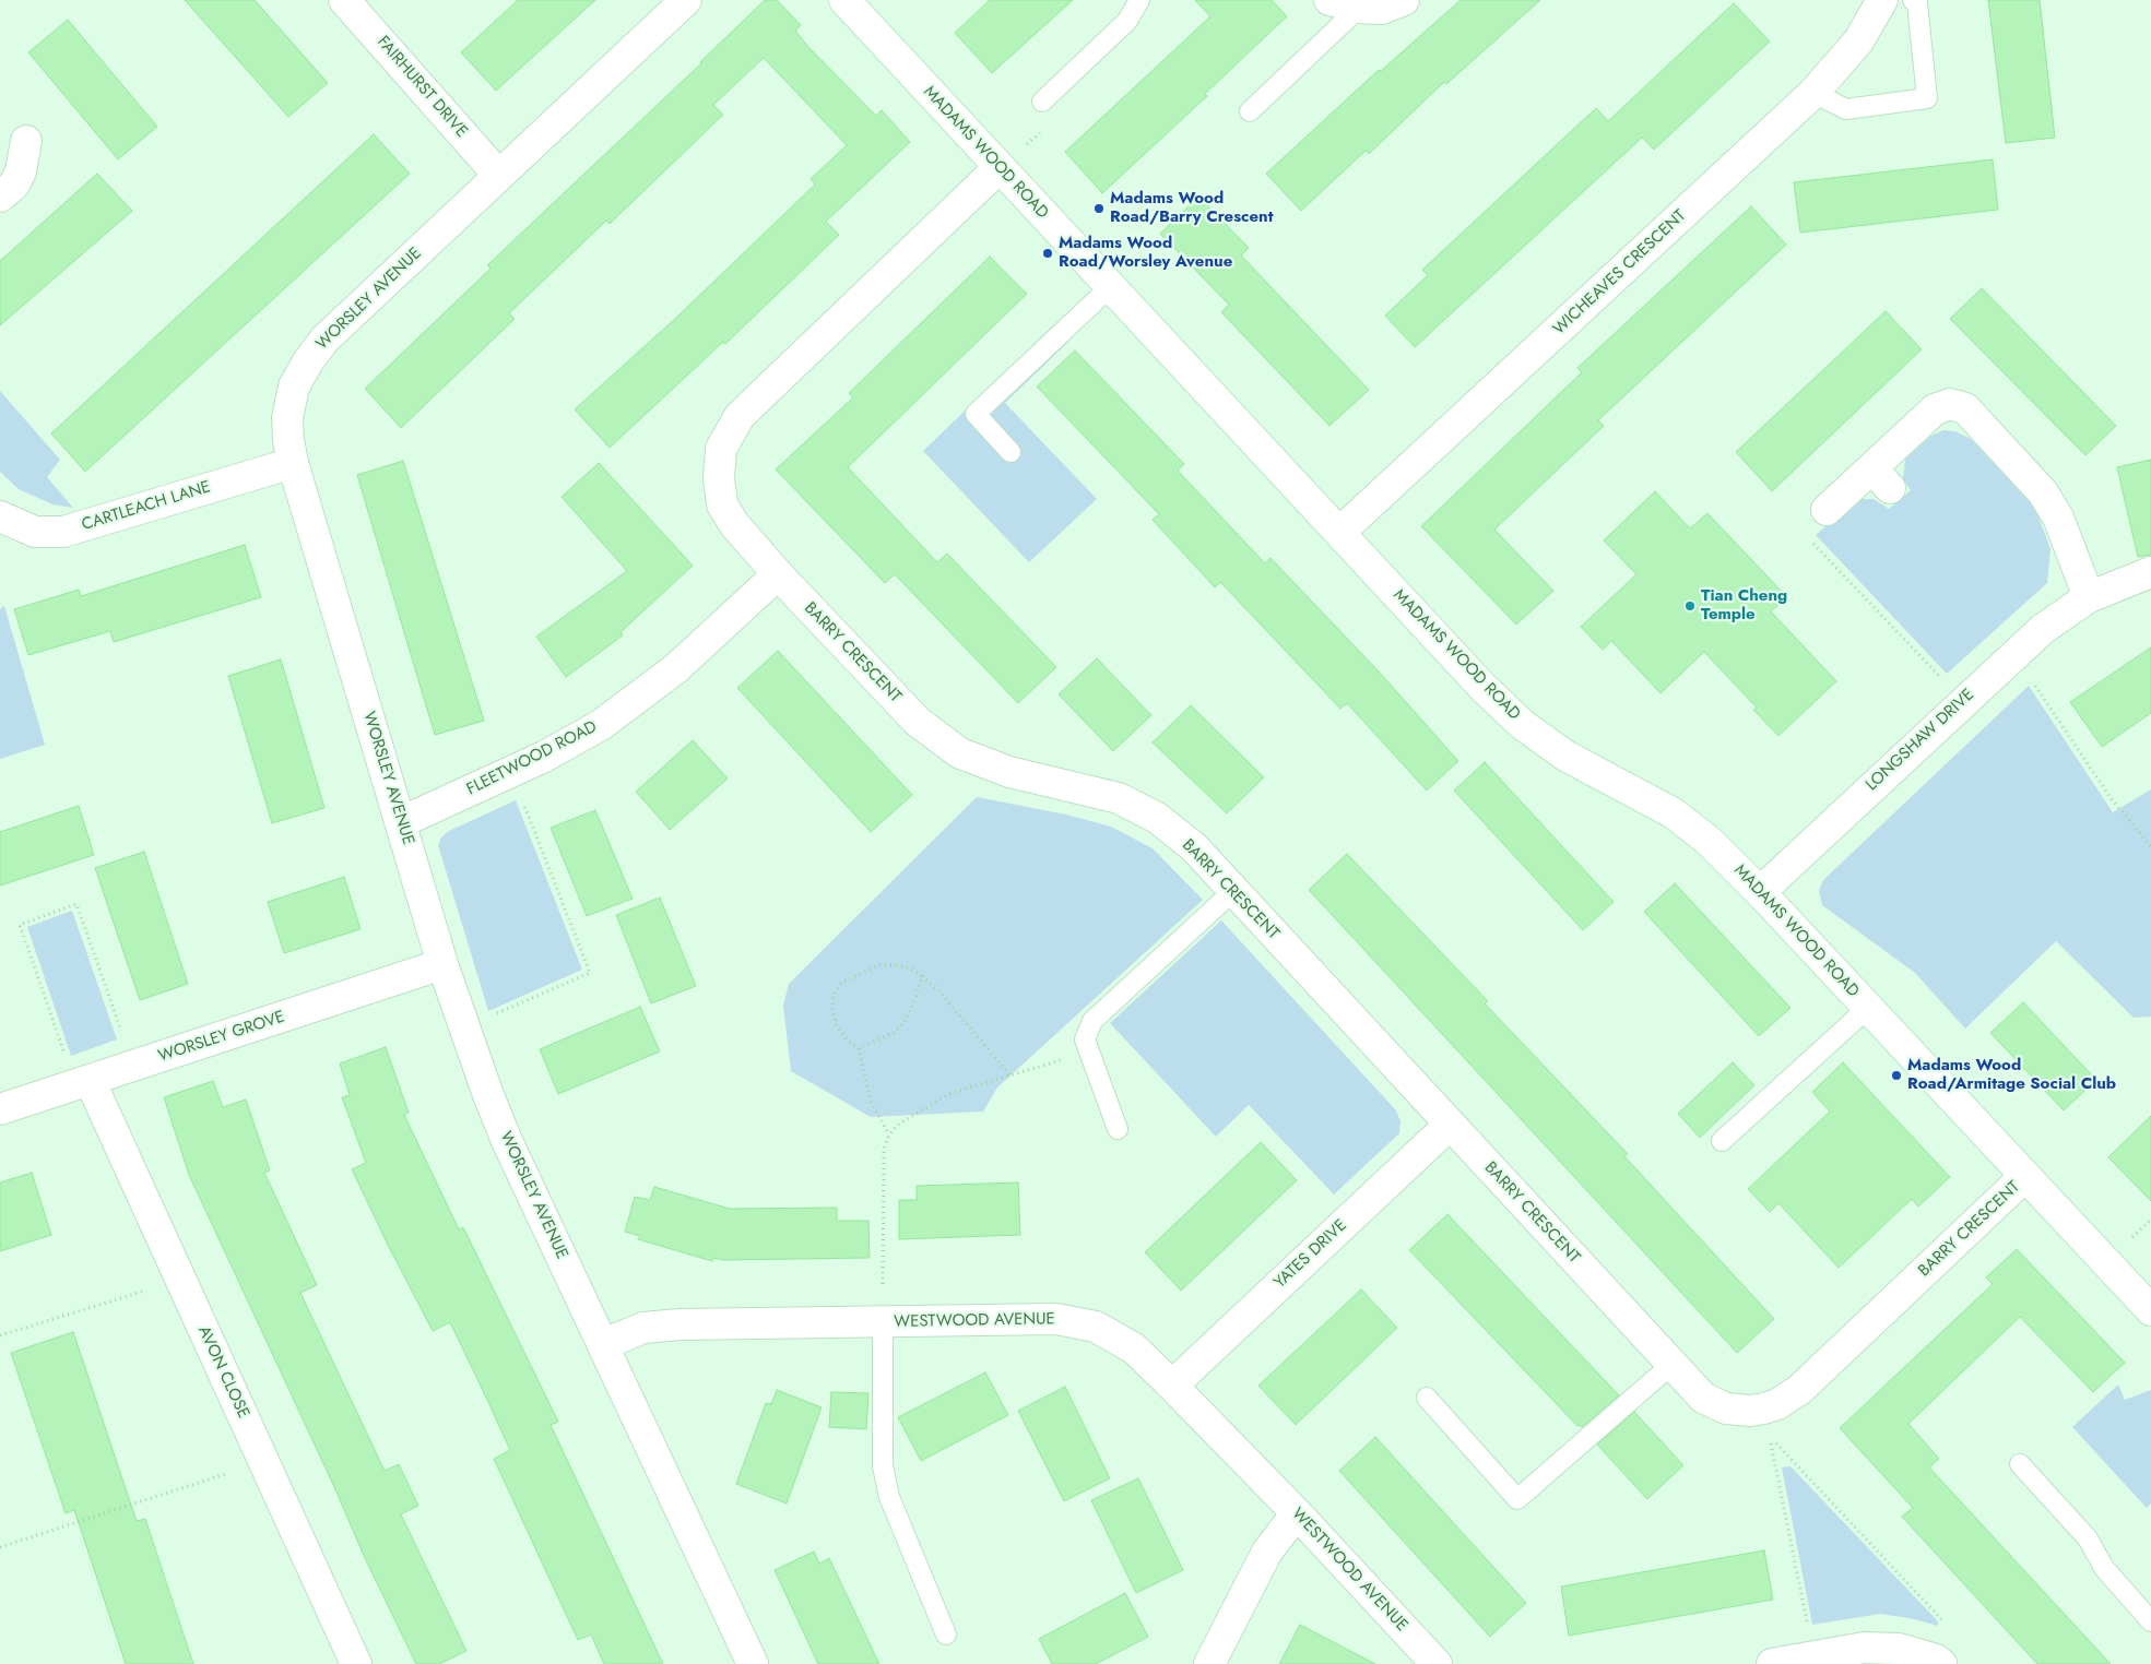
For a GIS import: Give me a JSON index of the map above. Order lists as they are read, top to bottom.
{
  "streets": {
    "street": [
      "FAIRHURST DRIVE",
      "MADAMS WOOD ROAD",
      "WICHEAVES CRESCENT",
      "WORSLEY AVENUE",
      "CARTLEACH LANE",
      "BARRY CRESCENT",
      "LONGSHAW DRIVE",
      "FLEETWOOD ROAD",
      "WORSLEY GROVE",
      "YATES DRIVE",
      "WESTWOOD AVENUE",
      "AVON CLOSE"
    ]
  },
  "crossings": [
    ["FAIRHURST DRIVE", "WORSLEY AVENUE"],
    ["MADAMS WOOD ROAD", "WICHEAVES CRESCENT"],
    ["MADAMS WOOD ROAD", "BARRY CRESCENT"],
    ["MADAMS WOOD ROAD", "LONGSHAW DRIVE"],
    ["WORSLEY AVENUE", "CARTLEACH LANE"],
    ["WORSLEY AVENUE", "FLEETWOOD ROAD"],
    ["WORSLEY AVENUE", "WORSLEY GROVE"],
    ["WORSLEY AVENUE", "WESTWOOD AVENUE"],
    ["BARRY CRESCENT", "FLEETWOOD ROAD"],
    ["BARRY CRESCENT", "YATES DRIVE"],
    ["WORSLEY GROVE", "AVON CLOSE"],
    ["YATES DRIVE", "WESTWOOD AVENUE"]
  ],
  "places": [
    "Madams Wood Road/Barry Crescent",
    "Madams Wood Road/Worsley Avenue",
    "Tian Cheng Temple",
    "Madams Wood Road/Armitage Social Club"
  ]
}
